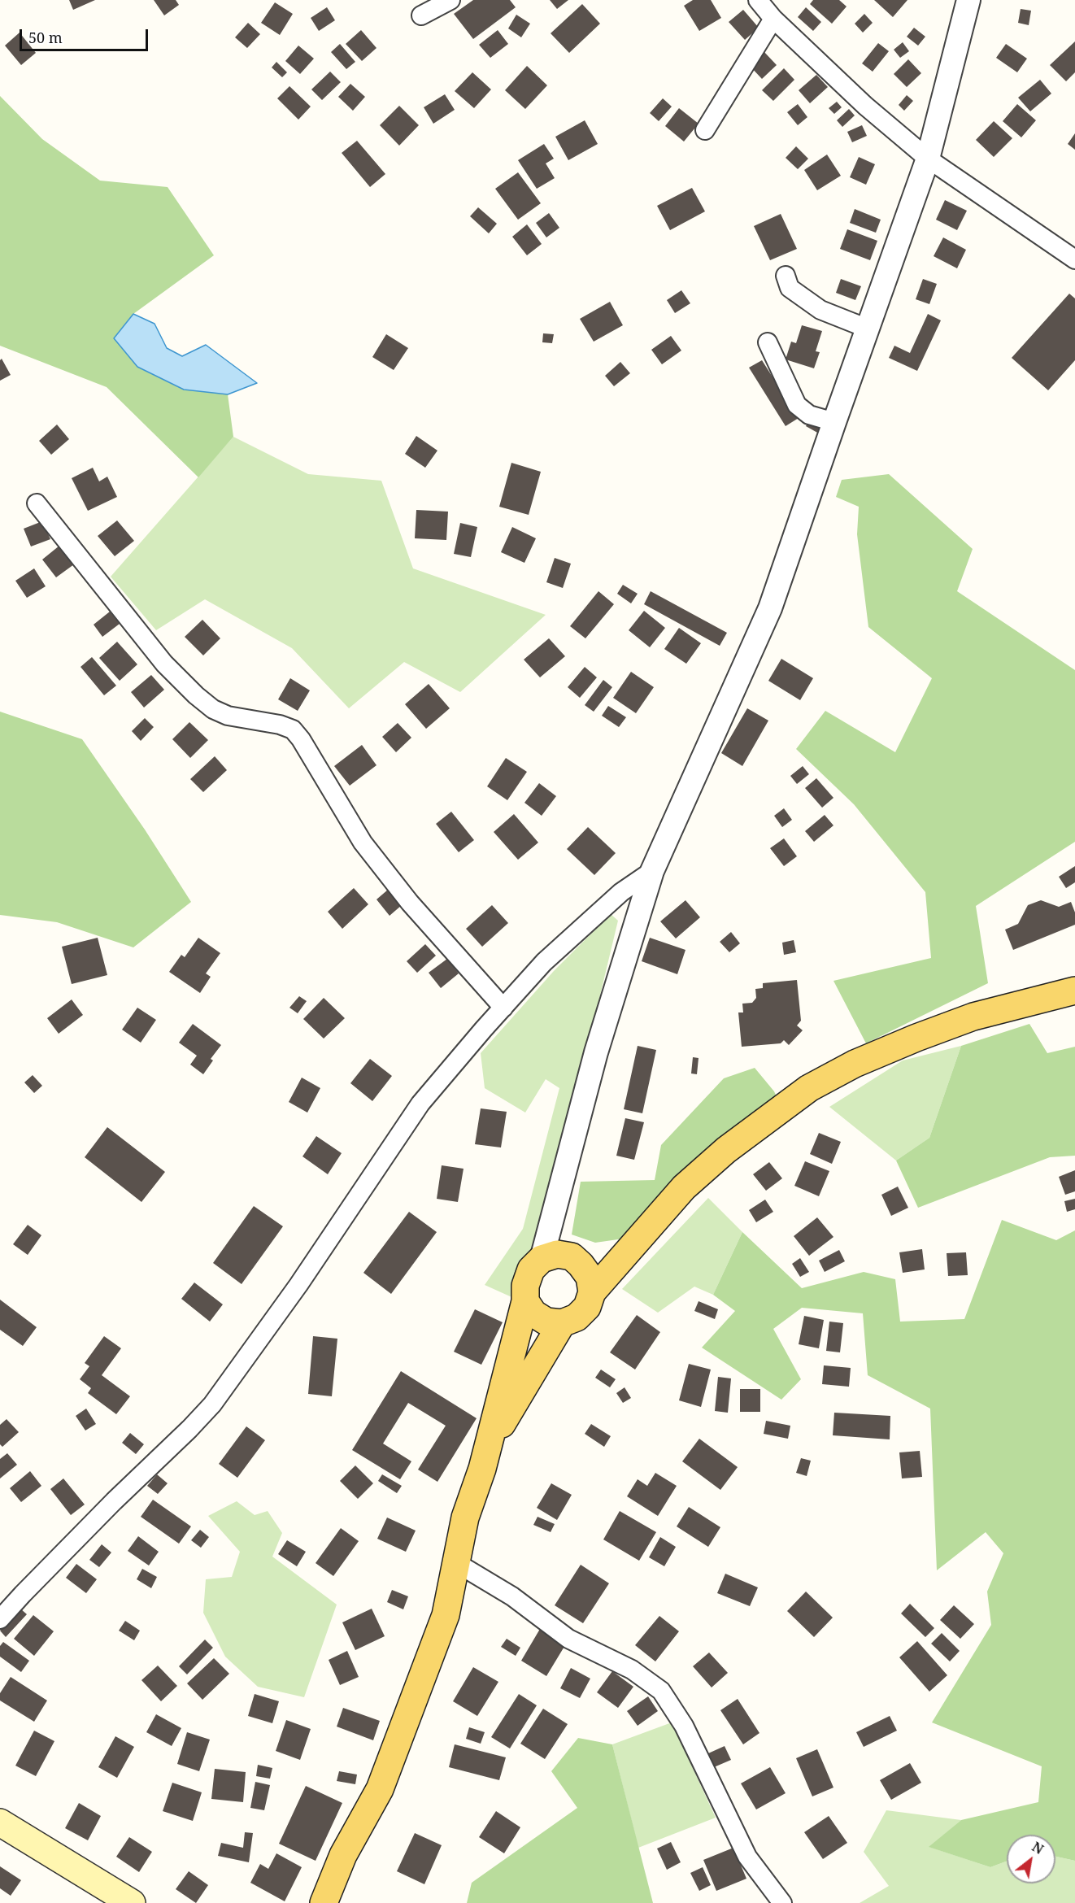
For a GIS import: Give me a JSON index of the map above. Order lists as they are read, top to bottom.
{
  "scale_bar": "50 m",
  "north": "top right"
}
